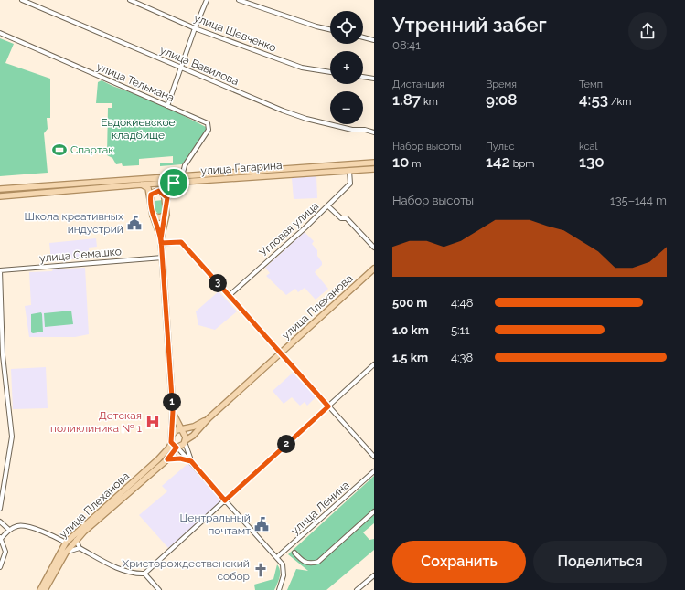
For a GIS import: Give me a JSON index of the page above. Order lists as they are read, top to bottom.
{
  "streets": {
    "main road": ["улица Гагарина", "улица Плеханова"],
    "street": [
      "улица Шевченко",
      "улица Вавилова",
      "улица Тельмана",
      "Угловая улица",
      "улица Семашко",
      "улица Ленина"
    ]
  },
  "crossings": [
    ["улица Тельмана", "улица Гагарина"],
    ["улица Гагарина", "Угловая улица"]
  ],
  "parks": ["Евдокиевское кладбище"],
  "places": {
    "sports": ["Спартак"],
    "public building": ["Школа креативных индустрий", "Центральный почтамт"],
    "hospital": ["Детская поликлиника № 1"],
    "church": ["Христорождественский собор"]
  },
  "page": {
    "heading": ["Утренний забег", "08:41"],
    "map_buttons": ["+", "−"],
    "stats": [
      ["Дистанция", "1.87 km"],
      ["Время", "9:08"],
      ["Темп", "4:53 /km"],
      ["Набор высоты", "10 m"],
      ["Пульс", "142 bpm"],
      ["kcal", "130"]
    ],
    "chart": ["Набор высоты", "135–144 m"],
    "pins": ["3", "1", "2"],
    "list": [
      {
        "name": "500 m",
        "note": "4:48"
      },
      {
        "name": "1.0 km",
        "note": "5:11"
      },
      {
        "name": "1.5 km",
        "note": "4:38"
      }
    ],
    "buttons": ["Сохранить", "Поделиться"]
  }
}
